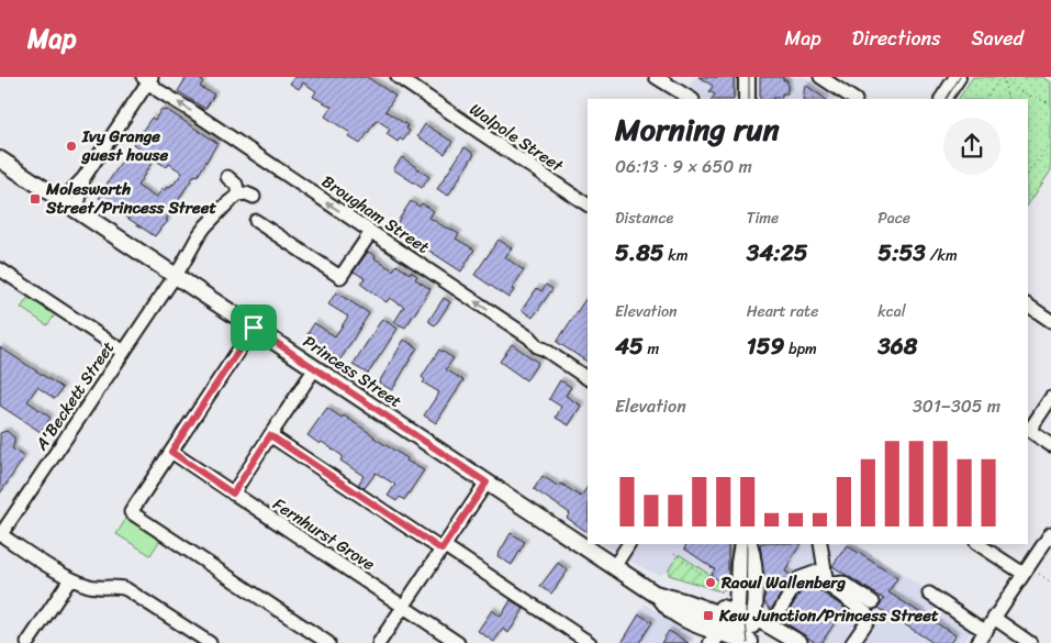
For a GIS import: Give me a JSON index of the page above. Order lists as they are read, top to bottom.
{
  "streets": {
    "main road": ["Princess Street"],
    "street": [
      "Walpole Street",
      "Brougham Street",
      "A'Beckett Street",
      "Fernhurst Grove"
    ]
  },
  "crossings": [
    ["Princess Street", "A'Beckett Street"]
  ],
  "one_way": ["Brougham Street"],
  "places": {
    "other": ["Ivy Grange guest house", "Raoul Wallenberg"],
    "transit": ["Molesworth Street/Princess Street", "Kew Junction/Princess Street"]
  },
  "page": {
    "header": "Map",
    "nav": ["Map", "Directions", "Saved"],
    "heading": ["Morning run", "06:13 · 9 × 650 m"],
    "stats": [
      ["Distance", "5.85 km"],
      ["Time", "34:25"],
      ["Pace", "5:53 /km"],
      ["Elevation", "45 m"],
      ["Heart rate", "159 bpm"],
      ["kcal", "368"]
    ],
    "chart": ["Elevation", "301–305 m"]
  }
}
